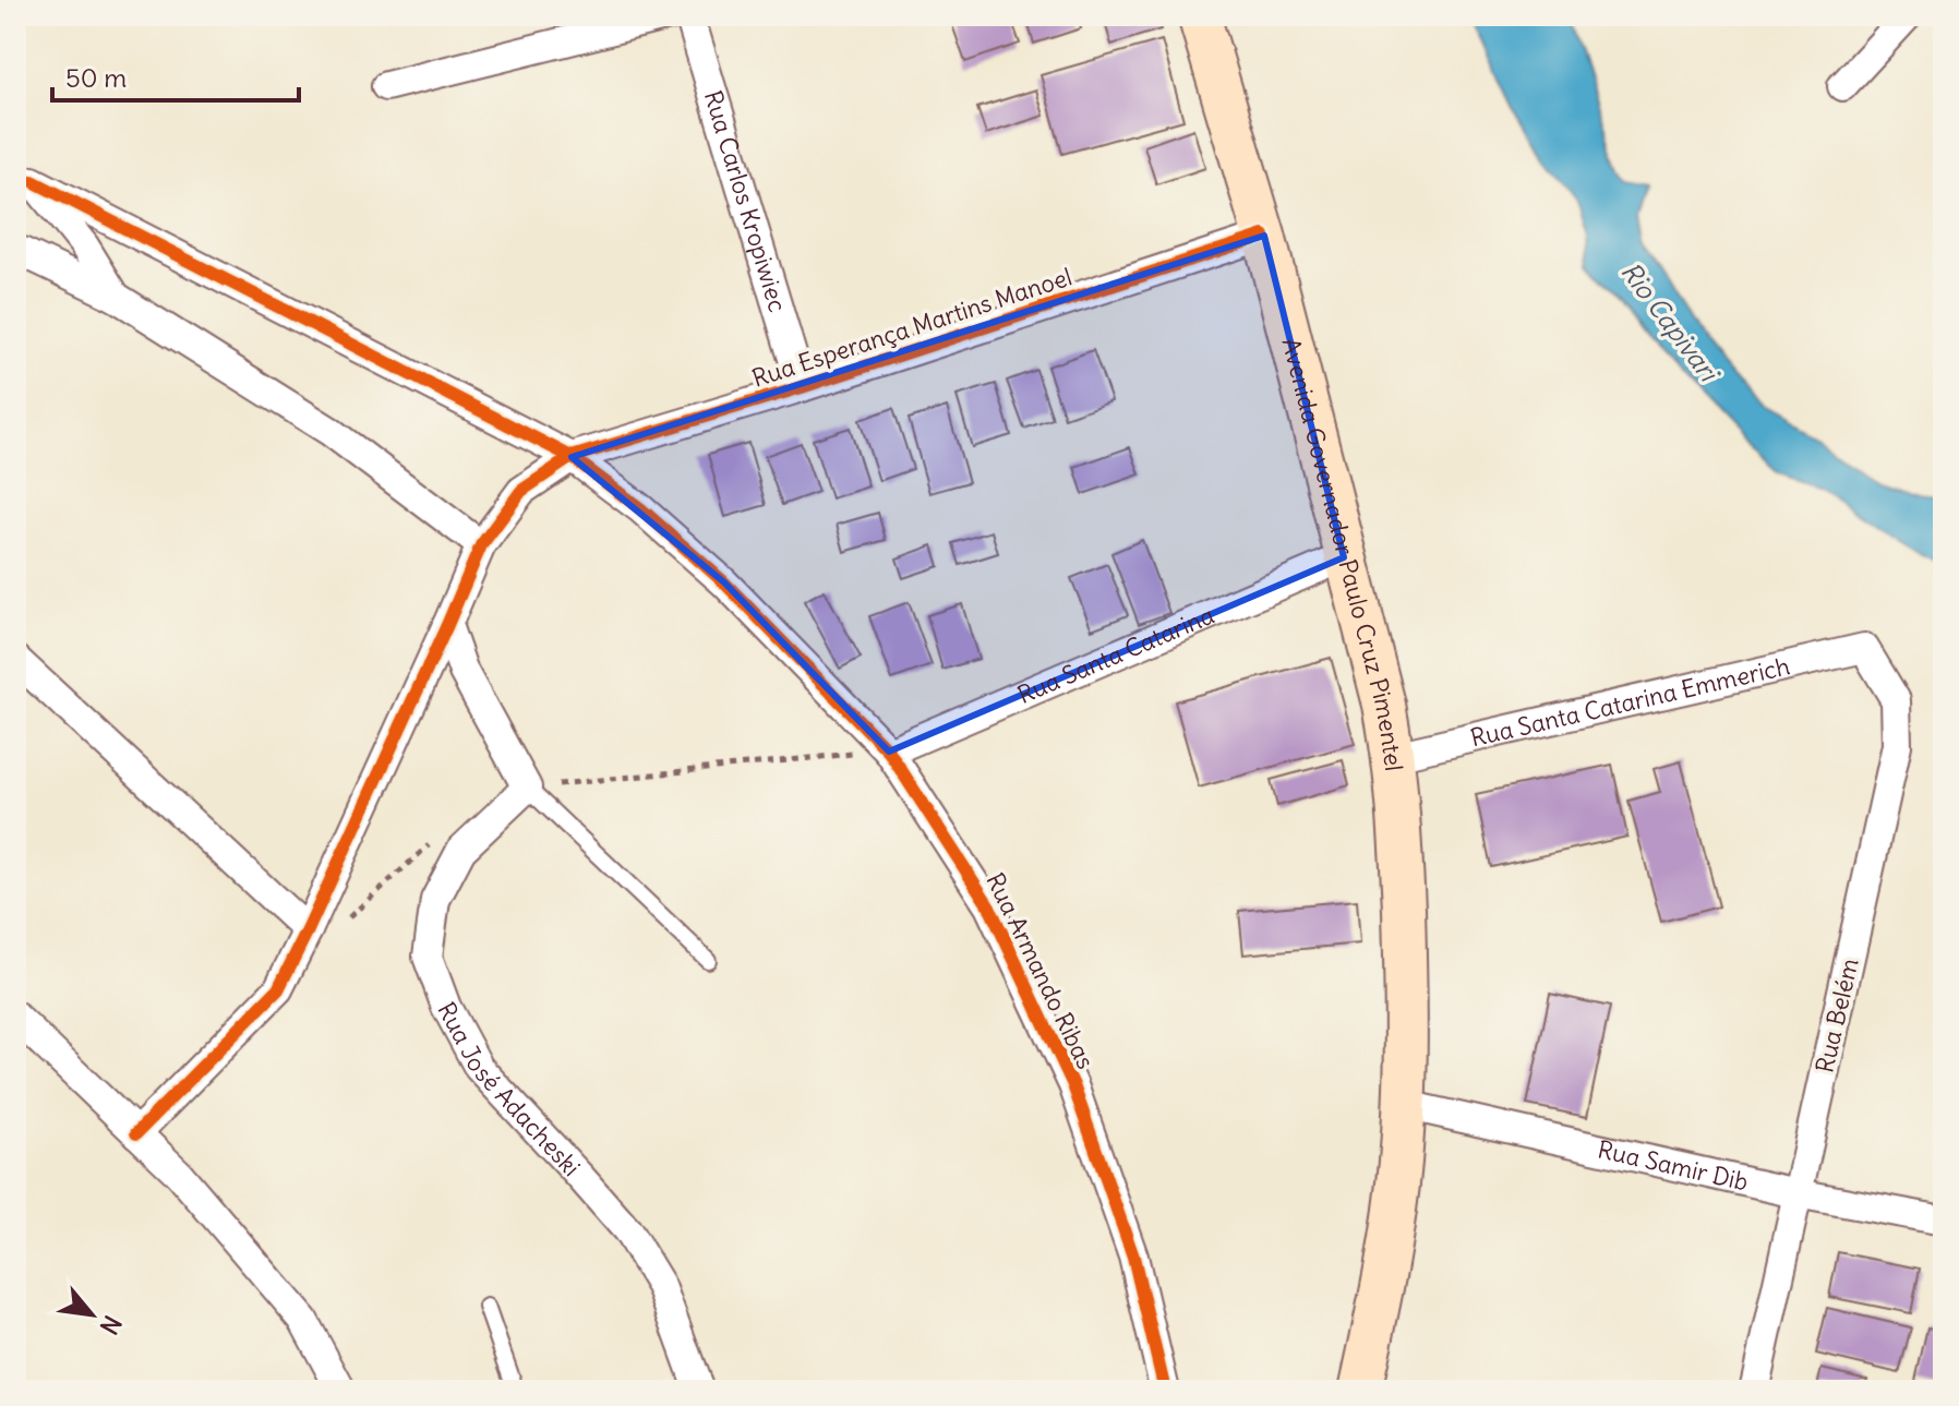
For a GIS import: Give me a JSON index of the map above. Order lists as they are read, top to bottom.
{
  "streets": {
    "street": [
      "Rua Carlos Kropiwiec",
      "Rua Esperança Martins Manoel",
      "Avenida Governador Paulo Cruz Pimentel",
      "Rua Santa Catarina",
      "Rua Santa Catarina Emmerich",
      "Rua Armando Ribas",
      "Rua Belém",
      "Rua José Adacheski",
      "Rua Samir Dib"
    ]
  },
  "crossings": [
    ["Rua Carlos Kropiwiec", "Rua Esperança Martins Manoel"],
    ["Rua Esperança Martins Manoel", "Avenida Governador Paulo Cruz Pimentel"],
    ["Rua Esperança Martins Manoel", "Rua Armando Ribas"],
    ["Avenida Governador Paulo Cruz Pimentel", "Rua Santa Catarina"],
    ["Avenida Governador Paulo Cruz Pimentel", "Rua Santa Catarina Emmerich"],
    ["Avenida Governador Paulo Cruz Pimentel", "Rua Samir Dib"],
    ["Rua Santa Catarina", "Rua Armando Ribas"],
    ["Rua Santa Catarina Emmerich", "Rua Belém"],
    ["Rua Belém", "Rua Samir Dib"]
  ],
  "water": ["Rio Capivari"],
  "scale_bar": "50 m",
  "north": "bottom right"
}
